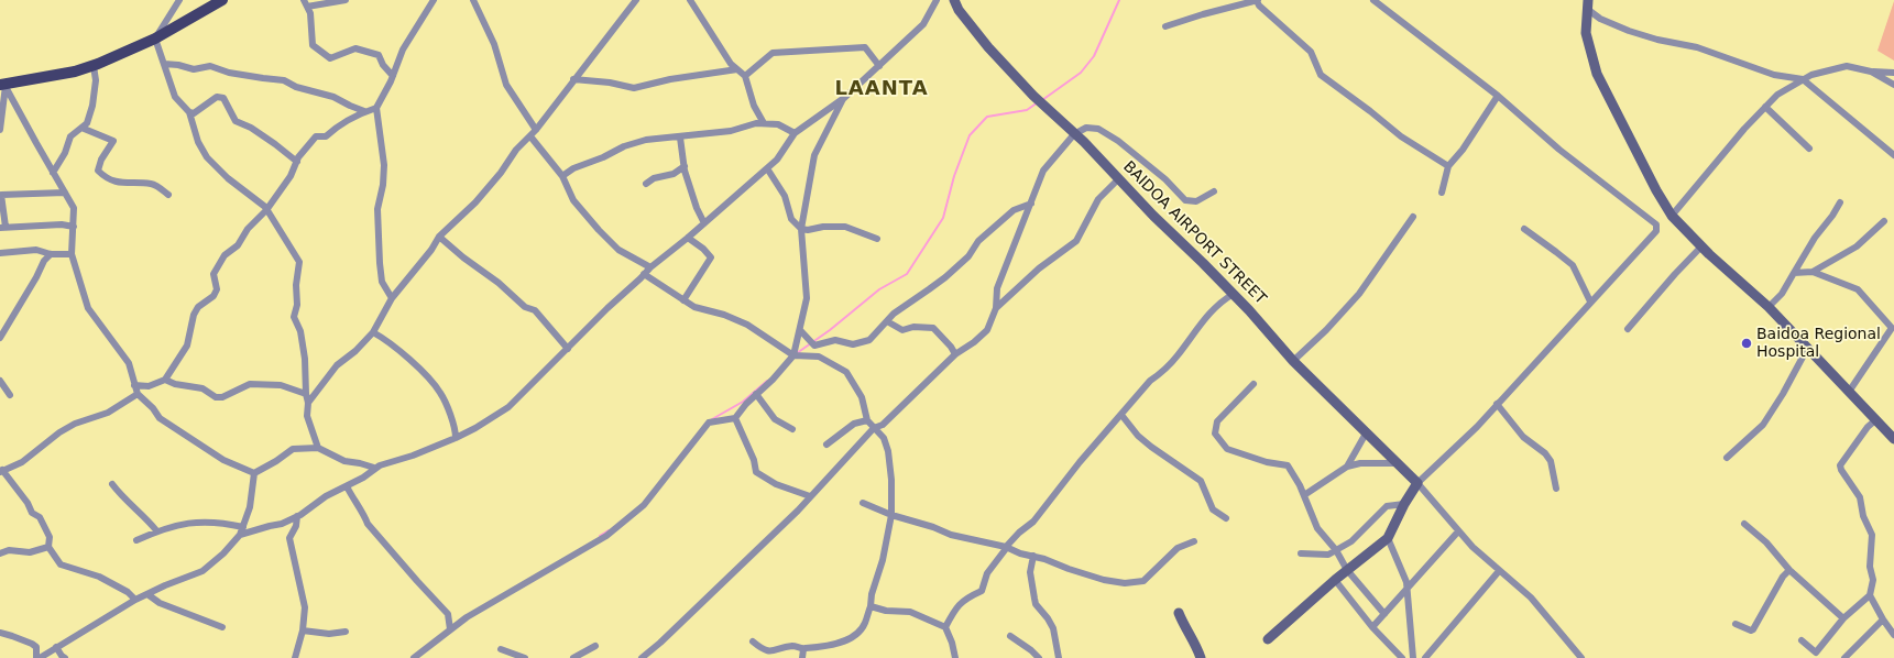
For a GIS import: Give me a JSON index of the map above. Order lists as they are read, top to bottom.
{
  "streets": {
    "street": ["BAIDOA AIRPORT STREET"]
  },
  "districts": ["LAANTA"],
  "places": ["Baidoa Regional Hospital"]
}
